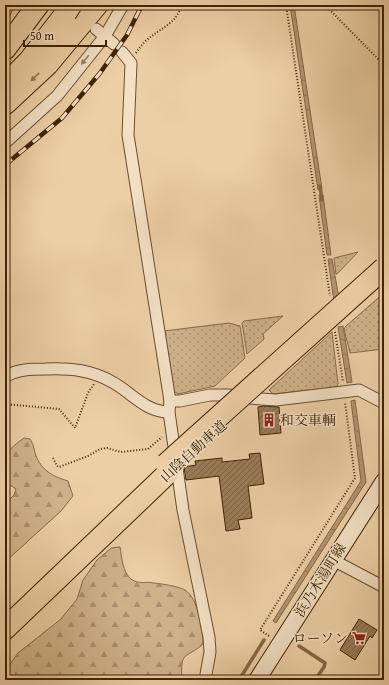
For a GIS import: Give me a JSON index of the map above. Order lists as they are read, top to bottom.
{
  "streets": {
    "highway": ["山陰自動車道"],
    "main road": ["浜乃木湯町線"]
  },
  "places": {
    "building": ["和交車輌"],
    "supermarket": ["ローソン"]
  },
  "scale_bar": "50 m"
}
